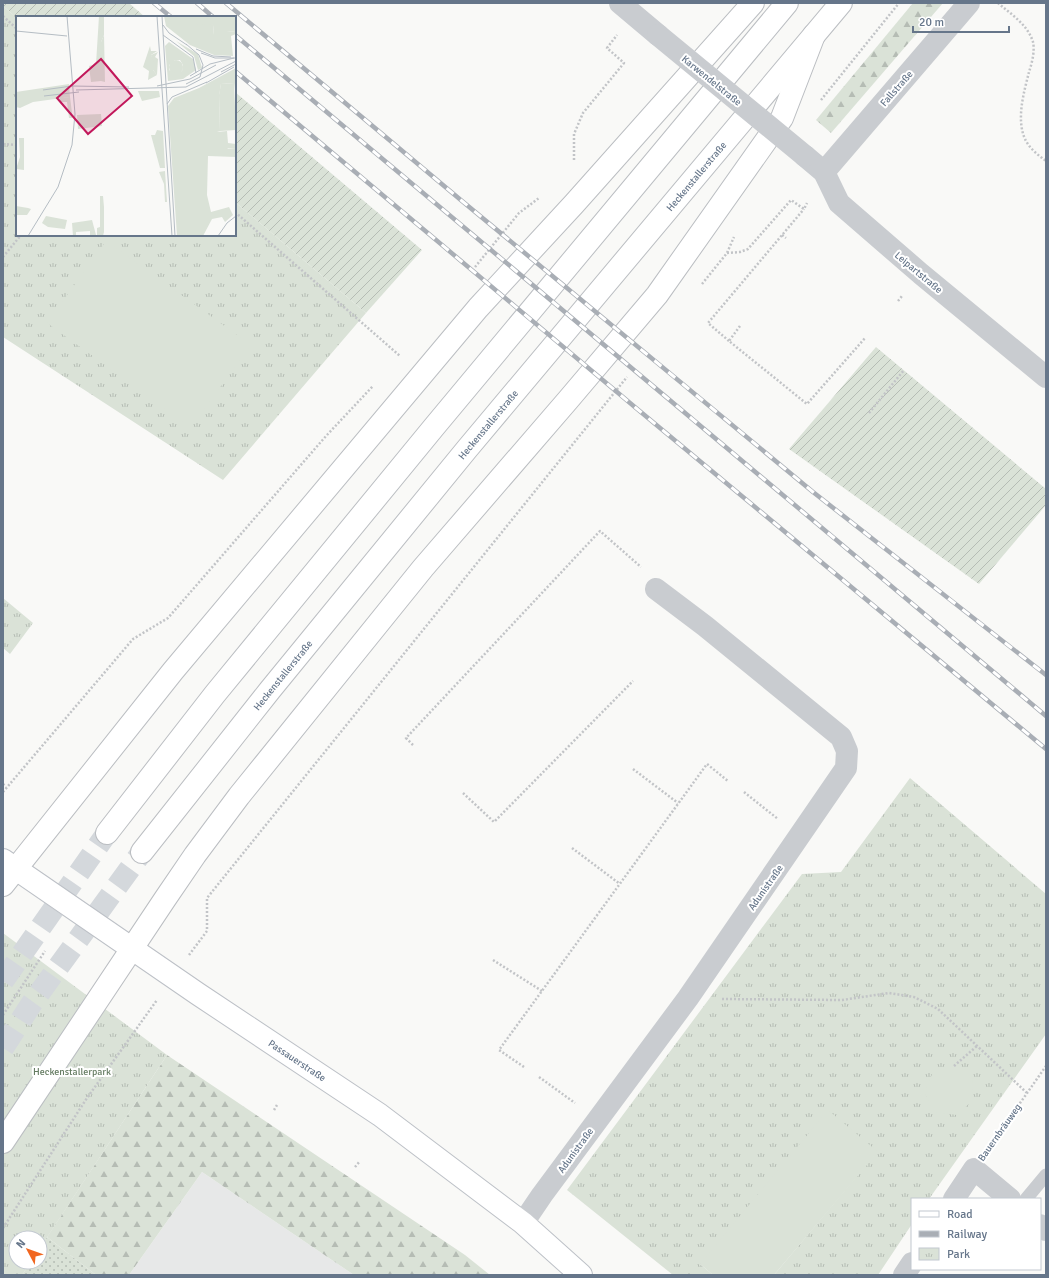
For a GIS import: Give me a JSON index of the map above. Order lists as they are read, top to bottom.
{
  "streets": {
    "main road": ["Heckenstallerstraße", "Passauerstraße"],
    "street": [
      "Karwendelstraße",
      "Fallstraße",
      "Leipartstraße",
      "Adunistraße",
      "Bauernbräuweg"
    ]
  },
  "crossings": [
    ["Karwendelstraße", "Leipartstraße"],
    ["Fallstraße", "Leipartstraße"],
    ["Adunistraße", "Passauerstraße"]
  ],
  "parks": ["Heckenstallerpark"],
  "legend": ["Road", "Railway", "Park"],
  "scale_bar": "20 m",
  "north": "top left"
}
